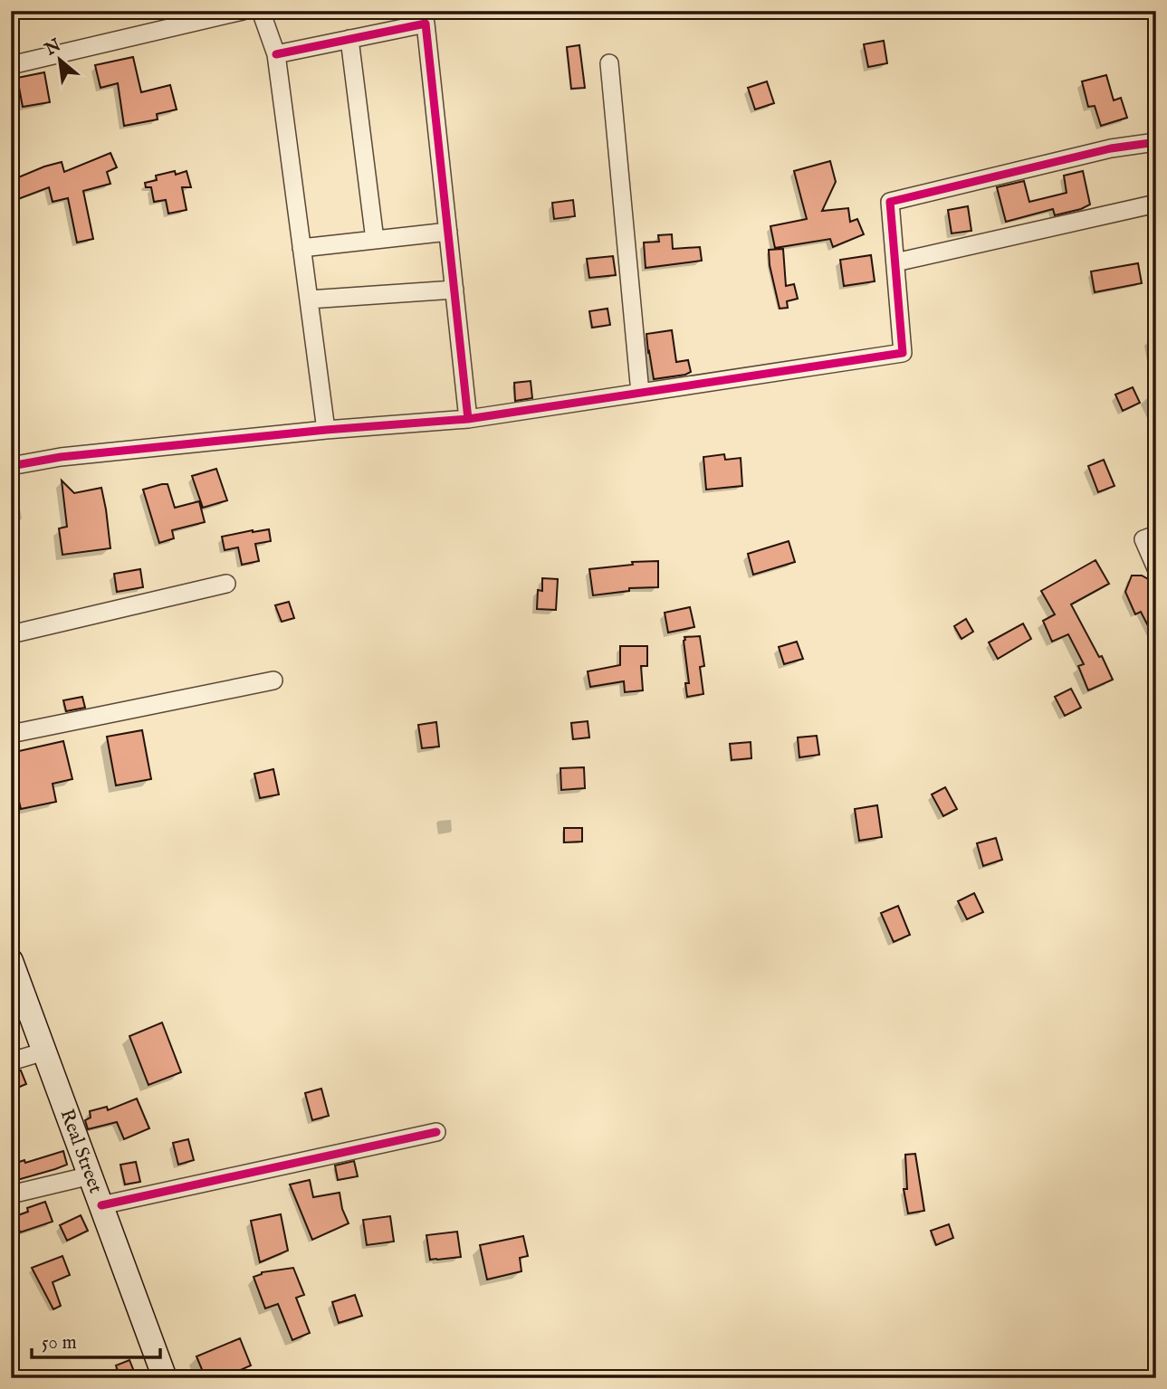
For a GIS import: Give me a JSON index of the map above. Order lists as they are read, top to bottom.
{
  "streets": {
    "main road": ["Real Street"]
  },
  "scale_bar": "50 m",
  "north": "top left"
}
